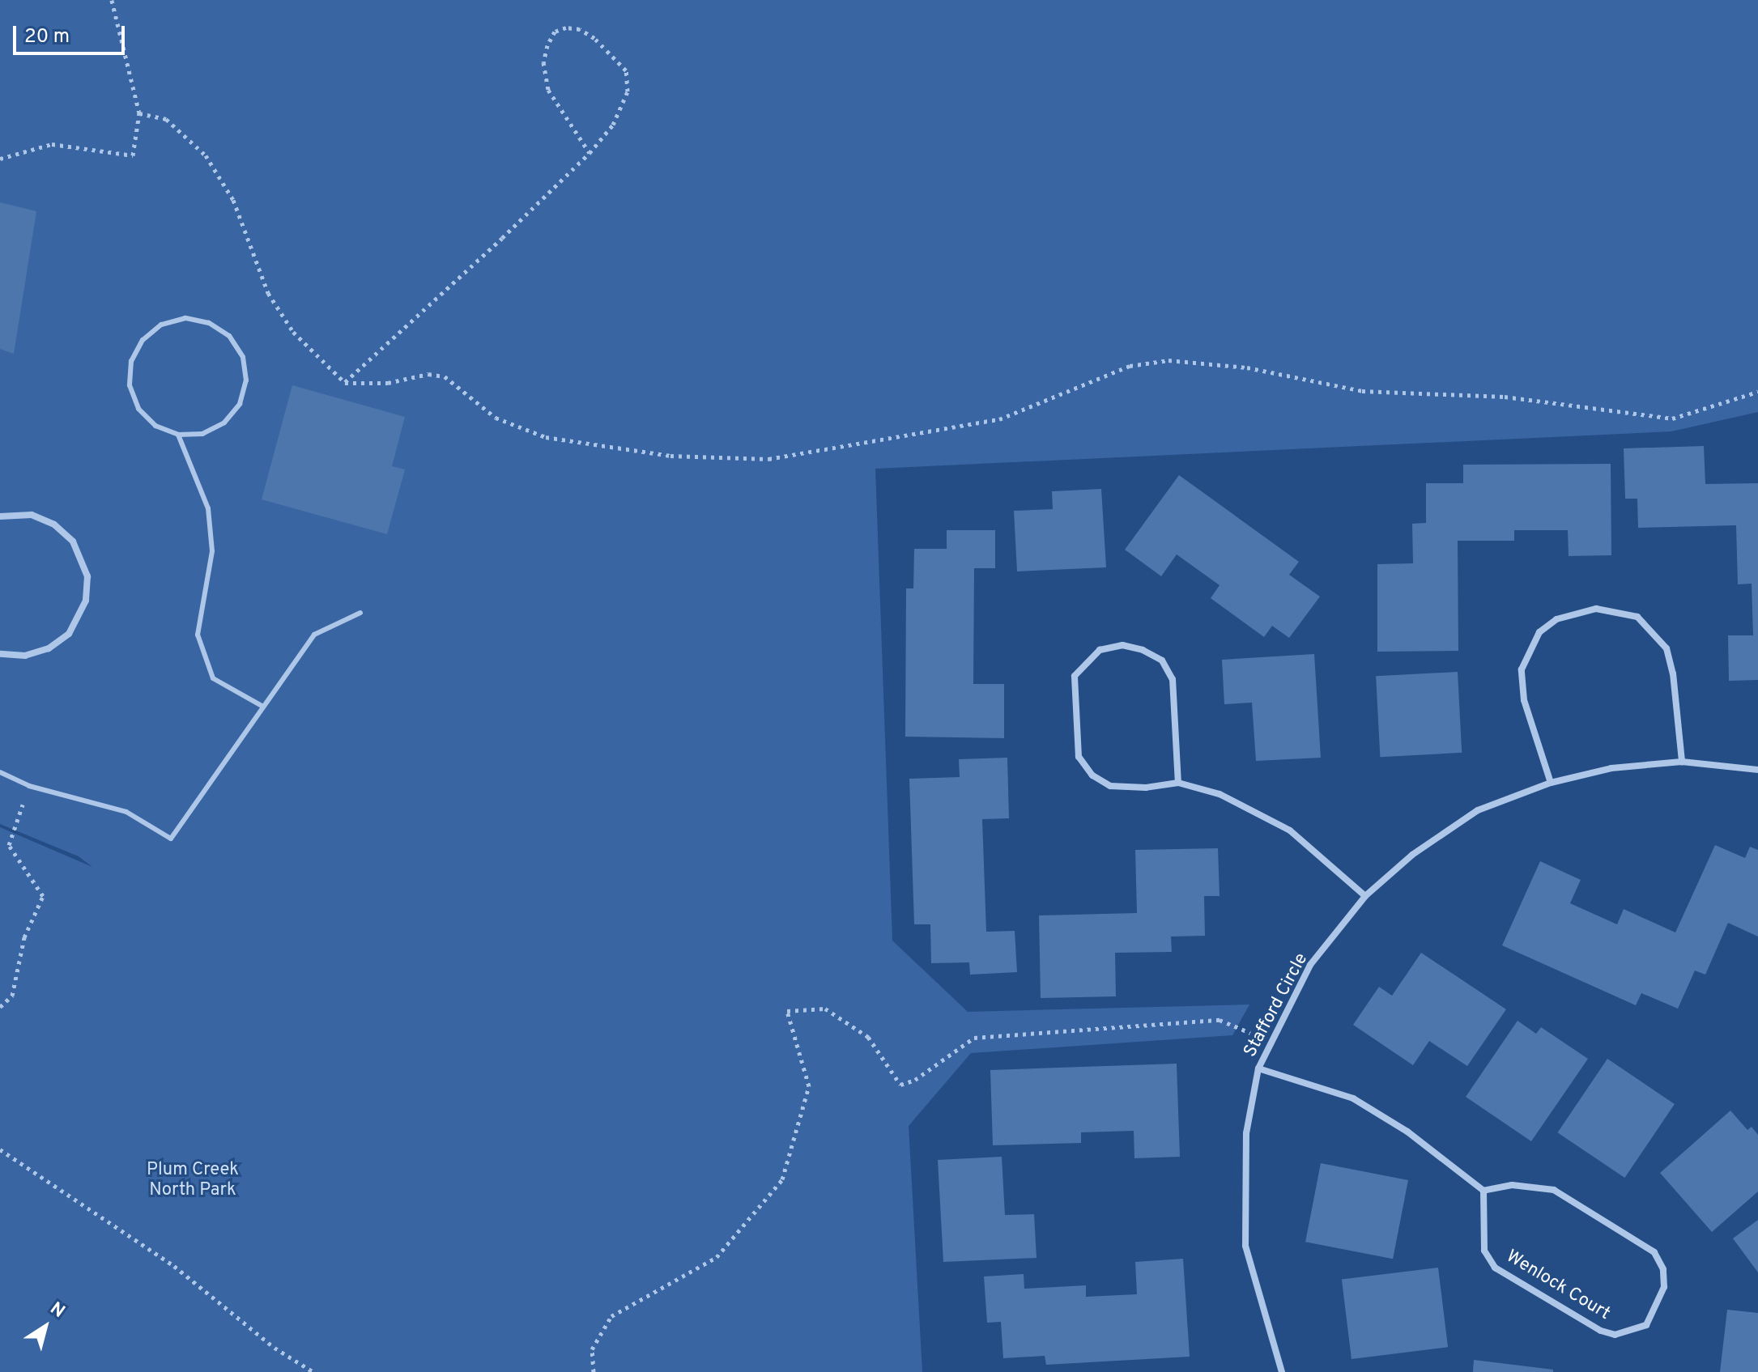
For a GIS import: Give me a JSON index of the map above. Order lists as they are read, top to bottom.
{
  "streets": {
    "street": ["Stafford Circle", "Wenlock Court"]
  },
  "parks": ["Plum Creek North Park"],
  "scale_bar": "20 m",
  "north": "top right"
}
